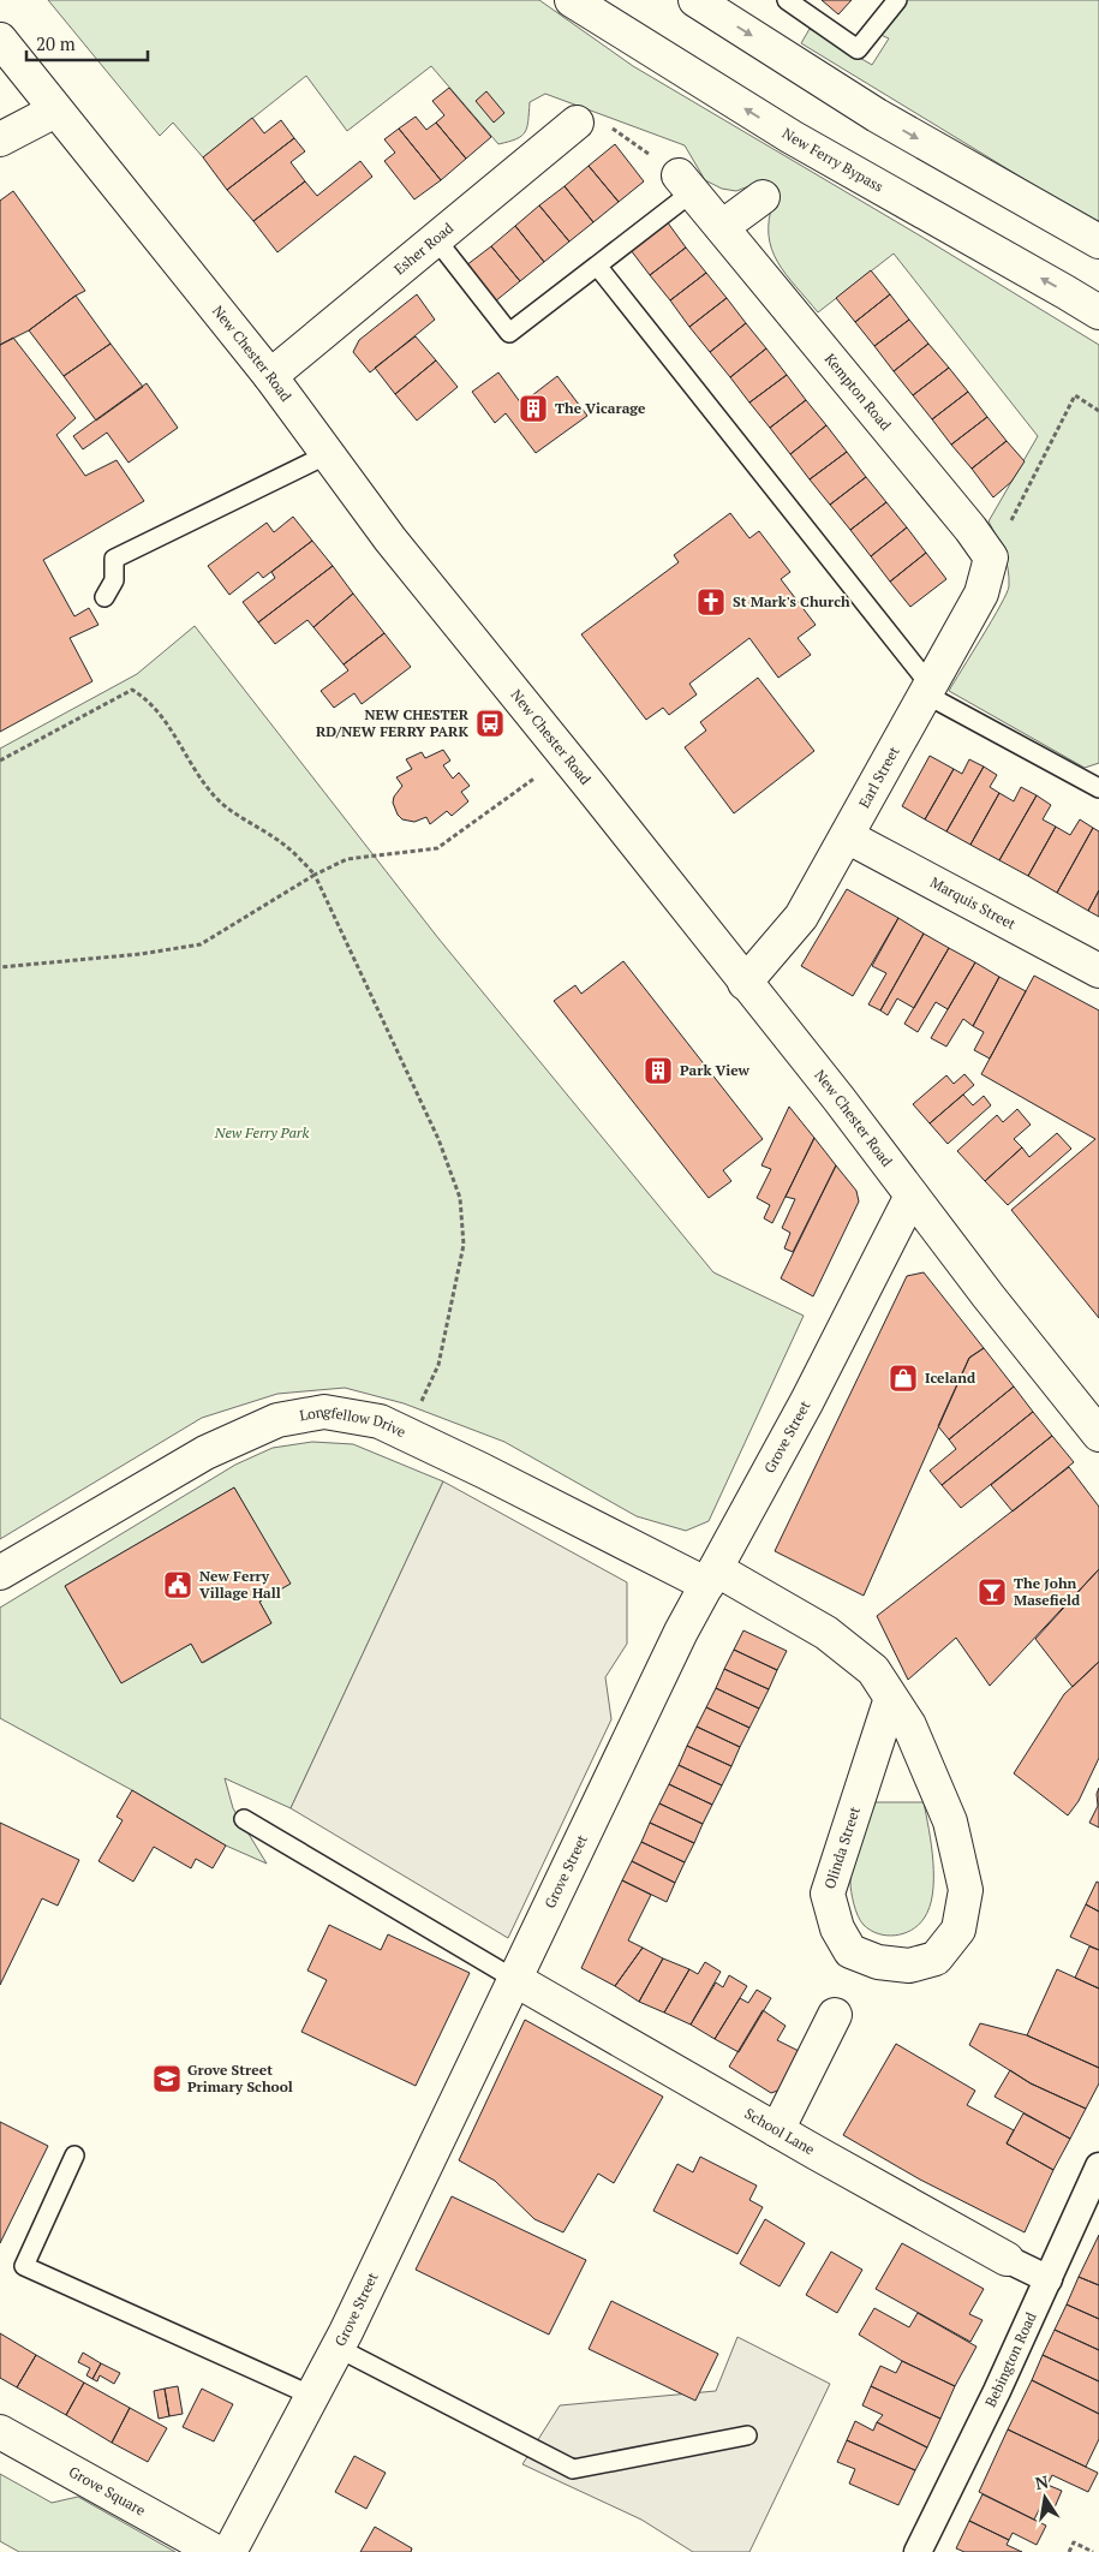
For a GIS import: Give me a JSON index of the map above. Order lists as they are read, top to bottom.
{
  "streets": {
    "main road": [
      "New Ferry Bypass",
      "Esher Road",
      "New Chester Road",
      "Kempton Road",
      "Earl Street",
      "Marquis Street",
      "Longfellow Drive",
      "Grove Street",
      "Olinda Street",
      "School Lane",
      "Grove Square"
    ],
    "street": ["Bebington Road"]
  },
  "crossings": [
    ["Esher Road", "New Chester Road"],
    ["New Chester Road", "Earl Street"],
    ["New Chester Road", "Grove Street"],
    ["Kempton Road", "Earl Street"],
    ["Earl Street", "Marquis Street"],
    ["Longfellow Drive", "Grove Street"],
    ["Longfellow Drive", "Olinda Street"],
    ["Grove Street", "Olinda Street"],
    ["Grove Street", "School Lane"],
    ["School Lane", "Bebington Road"]
  ],
  "parks": ["New Ferry Park"],
  "places": {
    "building": ["The Vicarage", "Park View"],
    "church": ["St Mark's Church"],
    "bus stop": ["NEW CHESTER RD/NEW FERRY PARK"],
    "shop": ["Iceland"],
    "public building": ["New Ferry Village Hall"],
    "bar": ["The John Masefield"],
    "school or university": ["Grove Street Primary School"]
  },
  "scale_bar": "20 m",
  "north": "top"
}
